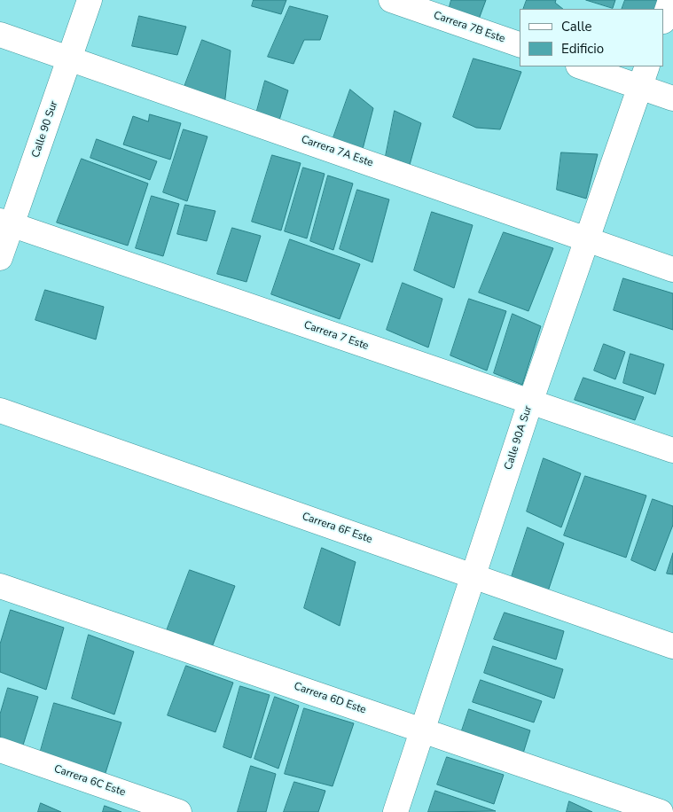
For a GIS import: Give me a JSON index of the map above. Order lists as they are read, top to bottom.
{
  "streets": {
    "street": [
      "Carrera 7B Este",
      "Calle 90 Sur",
      "Carrera 7A Este",
      "Carrera 7 Este",
      "Calle 90A Sur",
      "Carrera 6F Este",
      "Carrera 6D Este",
      "Carrera 6C Este"
    ]
  },
  "crossings": [
    ["Calle 90 Sur", "Carrera 7A Este"],
    ["Calle 90 Sur", "Carrera 7 Este"],
    ["Carrera 7A Este", "Calle 90A Sur"],
    ["Carrera 7 Este", "Calle 90A Sur"],
    ["Calle 90A Sur", "Carrera 6F Este"],
    ["Calle 90A Sur", "Carrera 6D Este"]
  ],
  "legend": ["Calle", "Edificio"]
}
